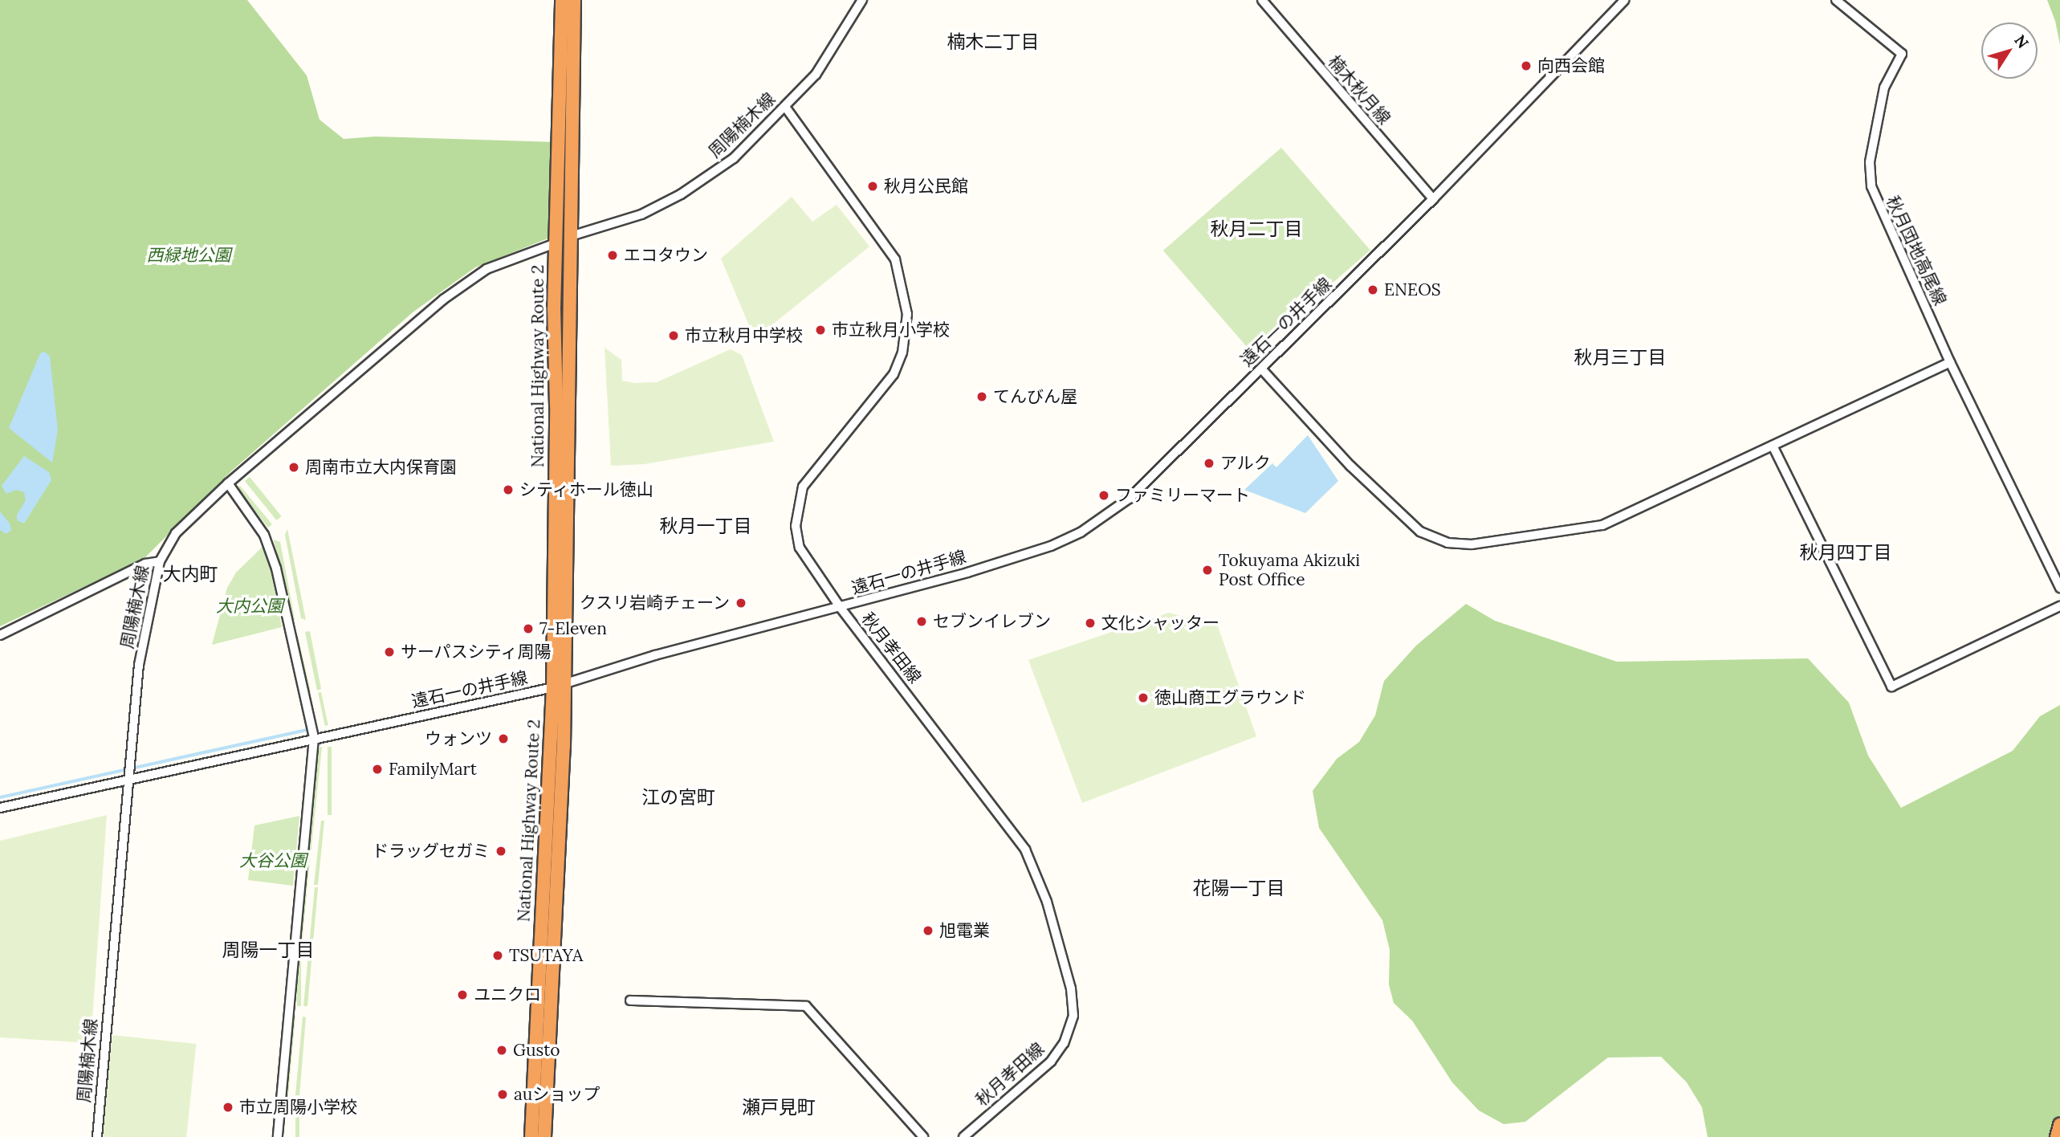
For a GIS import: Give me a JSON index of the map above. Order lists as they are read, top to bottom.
{
  "streets": {
    "highway": ["National Highway Route 2"],
    "street": [
      "楠木秋月線",
      "周陽楠木線",
      "秋月団地高尾線",
      "遠石一の井手線",
      "秋月孝田線"
    ]
  },
  "crossings": [
    ["楠木秋月線", "遠石一の井手線"],
    ["周陽楠木線", "遠石一の井手線"],
    ["周陽楠木線", "National Highway Route 2"],
    ["周陽楠木線", "秋月孝田線"],
    ["遠石一の井手線", "National Highway Route 2"],
    ["遠石一の井手線", "秋月孝田線"]
  ],
  "districts": [
    "楠木二丁目",
    "秋月二丁目",
    "秋月三丁目",
    "秋月一丁目",
    "秋月四丁目",
    "大内町",
    "江の宮町",
    "花陽一丁目",
    "周陽一丁目",
    "瀬戸見町"
  ],
  "parks": ["西緑地公園", "大内公園", "大谷公園"],
  "places": [
    "向西会館",
    "秋月公民館",
    "エコタウン",
    "ENEOS",
    "市立秋月小学校",
    "市立秋月中学校",
    "てんびん屋",
    "アルク",
    "周南市立大内保育園",
    "シティホール徳山",
    "ファミリーマート",
    "Tokuyama Akizuki Post Office",
    "クスリ岩崎チェーン",
    "セブンイレブン",
    "文化シャッター",
    "7-Eleven",
    "サーパスシティ周陽",
    "徳山商工グラウンド",
    "ウォンツ",
    "FamilyMart",
    "ドラッグセガミ",
    "旭電業",
    "TSUTAYA",
    "ユニクロ",
    "Gusto",
    "auショップ",
    "市立周陽小学校"
  ],
  "north": "top right"
}
